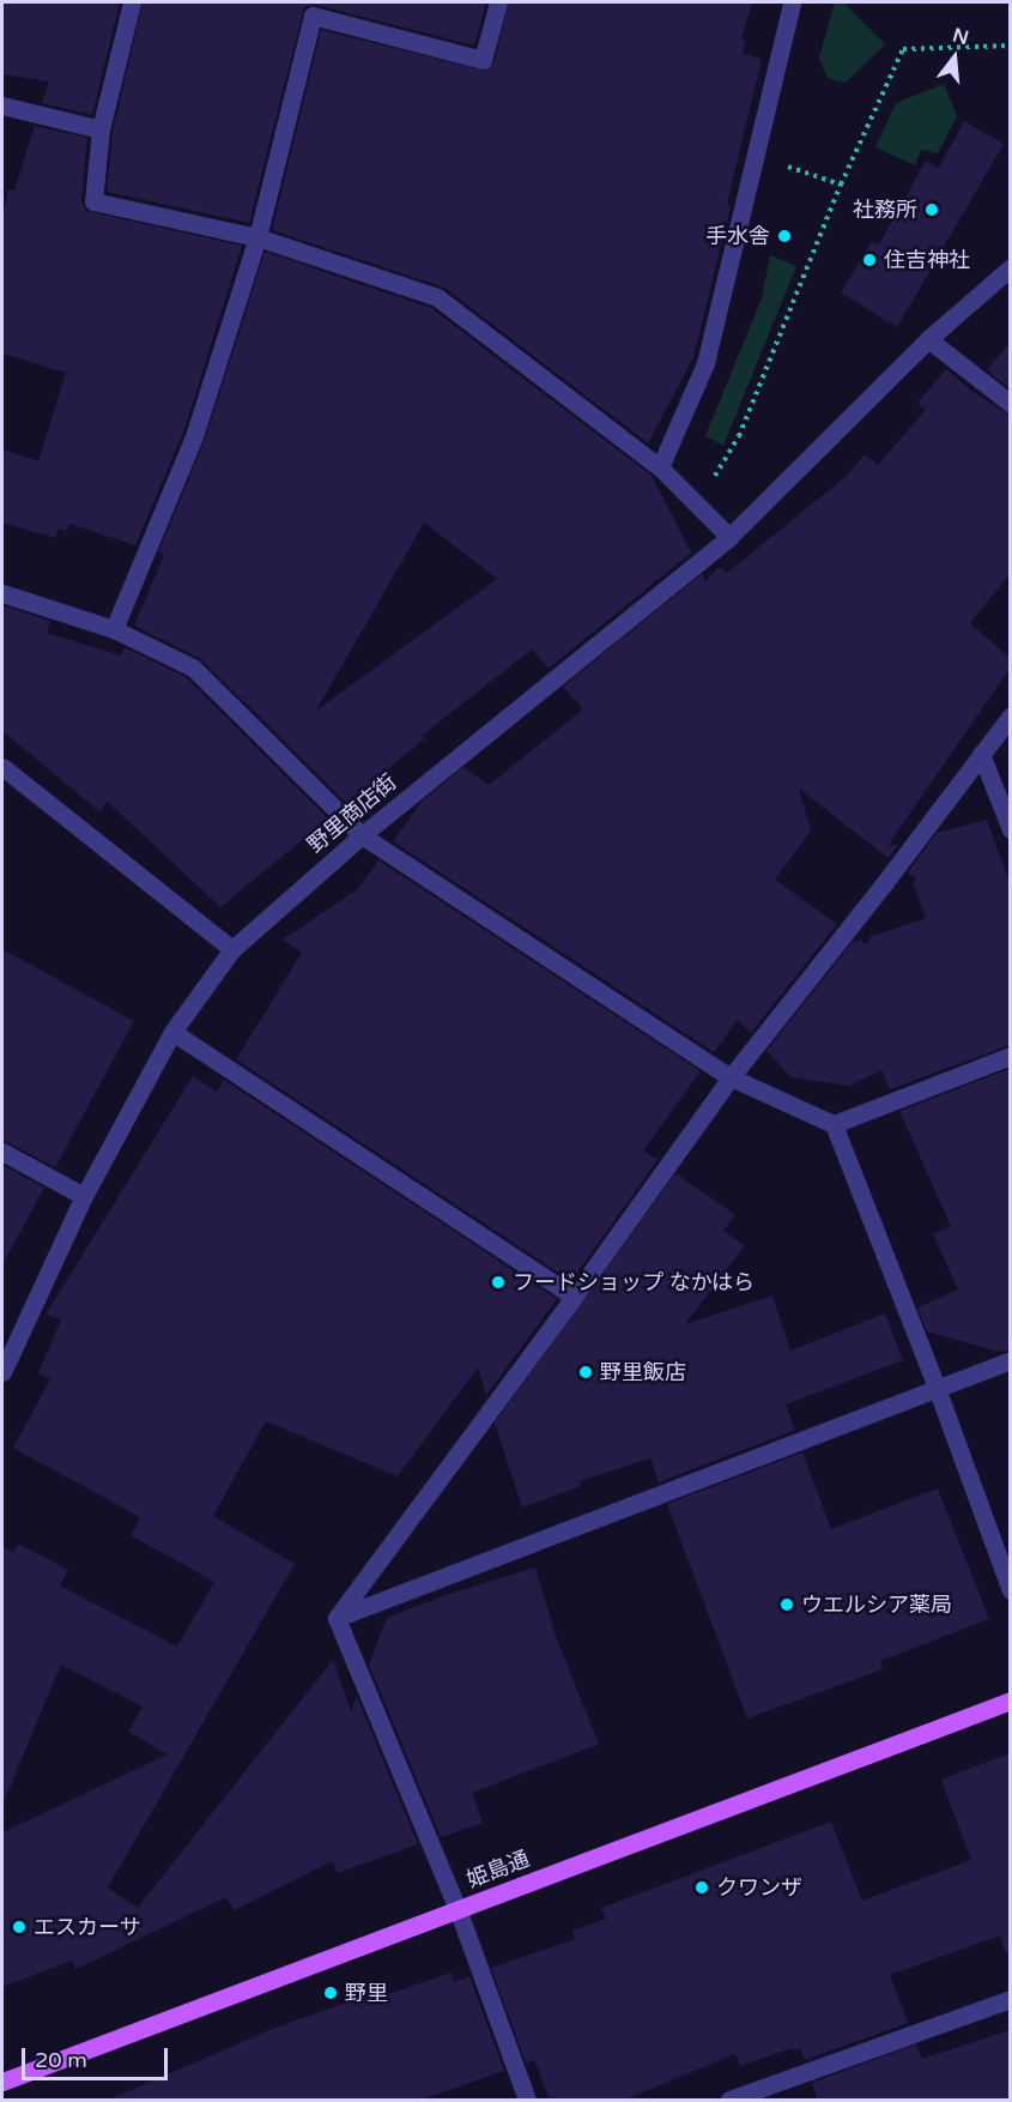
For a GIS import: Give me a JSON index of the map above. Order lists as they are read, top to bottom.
{
  "streets": {
    "main road": ["姫島通"],
    "street": ["野里商店街"]
  },
  "places": [
    "社務所",
    "手水舎",
    "住吉神社",
    "フードショップ なかはら",
    "野里飯店",
    "ウエルシア薬局",
    "クワンザ",
    "エスカーサ",
    "野里"
  ],
  "scale_bar": "20 m",
  "north": "top"
}
